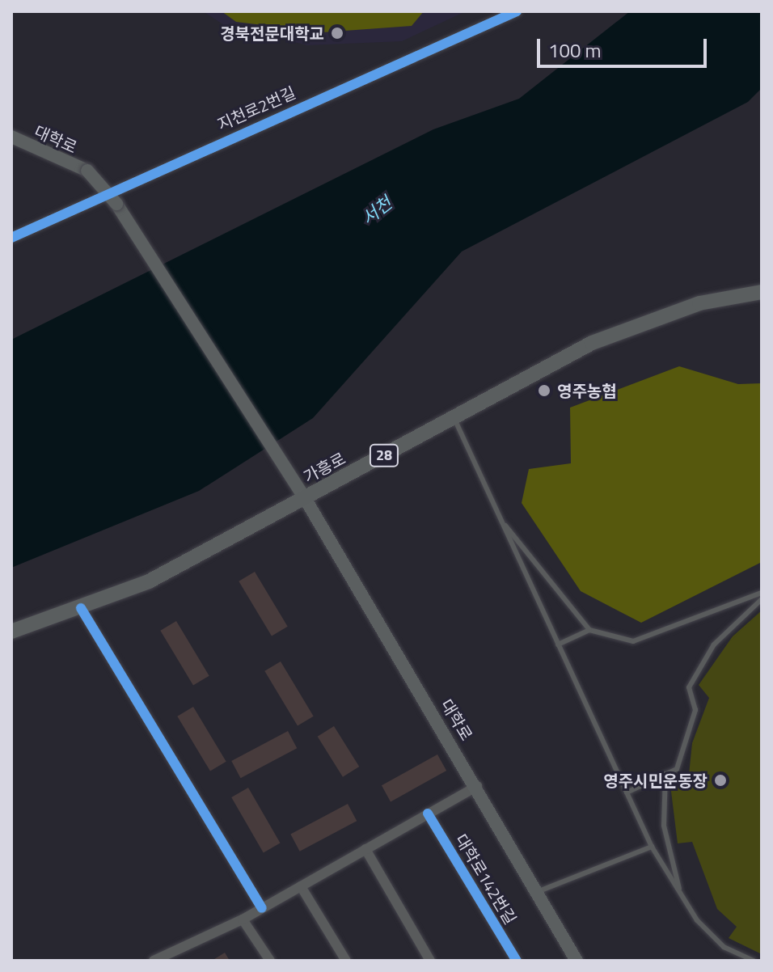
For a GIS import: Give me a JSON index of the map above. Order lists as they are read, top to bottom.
{
  "streets": {
    "main road": ["대학로", "28", "가흥로"],
    "street": ["지천로2번길", "대학로142번길"]
  },
  "crossings": [
    ["대학로", "가흥로"]
  ],
  "water": ["서천"],
  "places": ["경북전문대학교", "영주농협", "영주시민운동장"],
  "scale_bar": "100 m"
}
